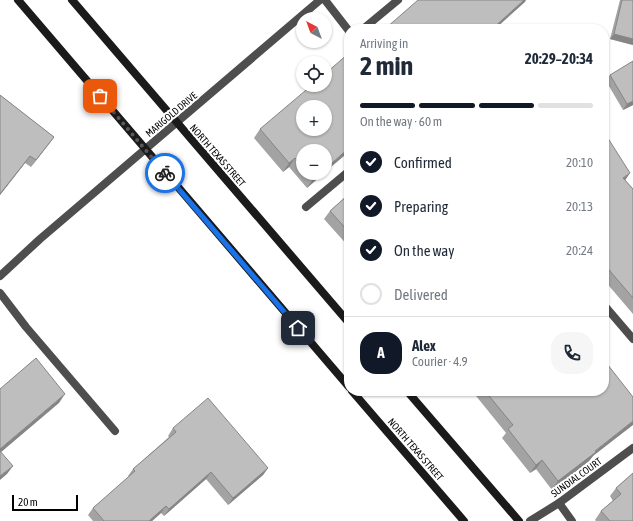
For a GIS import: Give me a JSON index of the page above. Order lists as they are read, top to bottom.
{
  "streets": {
    "main road": ["NORTH TEXAS STREET"],
    "street": ["MARIGOLD DRIVE", "SUNDIAL COURT"]
  },
  "crossings": [
    ["MARIGOLD DRIVE", "NORTH TEXAS STREET"]
  ],
  "scale_bar": "20 m",
  "north": "top left",
  "page": {
    "map_buttons": ["+", "−"],
    "heading": ["2 min", "Arriving in", "20:29–20:34"],
    "panel": ["Alex", "Courier · 4.9"],
    "bar": "On the way · 60 m",
    "list": [
      ["Confirmed", "20:10"],
      ["Preparing", "20:13"],
      ["On the way", "20:24"],
      "Delivered"
    ],
    "round": "A",
    "scale": "20 m"
  }
}
